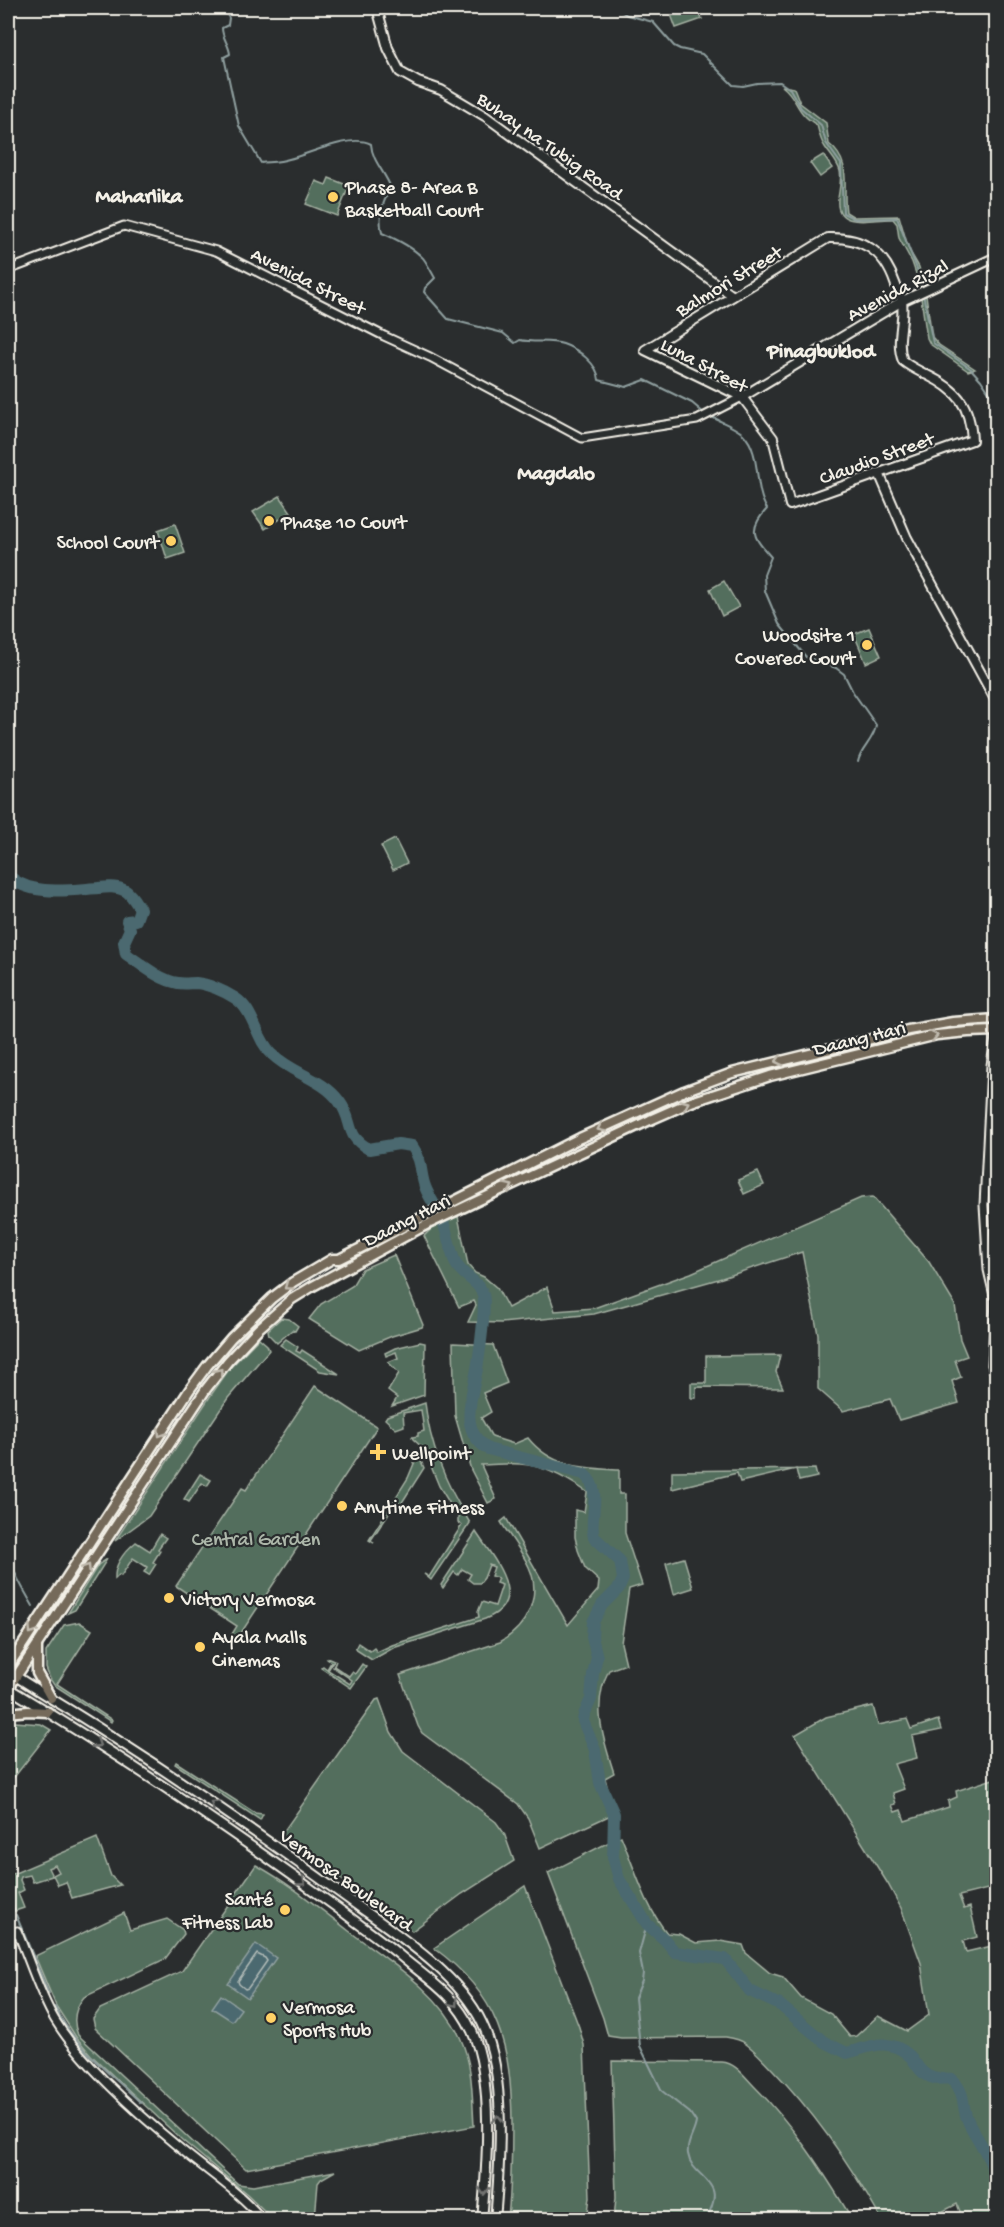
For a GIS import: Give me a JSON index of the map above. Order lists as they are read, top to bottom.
{
  "streets": {
    "main road": [
      "Buhay na Tubig Road",
      "Balmori Street",
      "Avenida Rizal",
      "Luna Street",
      "Claudio Street",
      "Daang Hari",
      "Vermosa Boulevard"
    ],
    "street": ["Avenida Street"]
  },
  "crossings": [
    ["Buhay na Tubig Road", "Balmori Street"],
    ["Avenida Street", "Avenida Rizal"],
    ["Balmori Street", "Avenida Rizal"],
    ["Balmori Street", "Luna Street"],
    ["Balmori Street", "Claudio Street"],
    ["Avenida Rizal", "Luna Street"],
    ["Avenida Rizal", "Claudio Street"],
    ["Luna Street", "Claudio Street"],
    ["Daang Hari", "Vermosa Boulevard"]
  ],
  "districts": ["Maharlika", "Pinagbuklod", "Magdalo"],
  "parks": ["Central Garden"],
  "places": {
    "other": [
      "Phase 8- Area B Basketball Court",
      "Phase 10 Court",
      "School Court",
      "Woodsite 1 Covered Court",
      "Anytime Fitness",
      "Victory Vermosa",
      "Ayala Malls Cinemas",
      "Santé Fitness Lab",
      "Vermosa Sports Hub"
    ],
    "health": ["Wellpoint"]
  }
}
